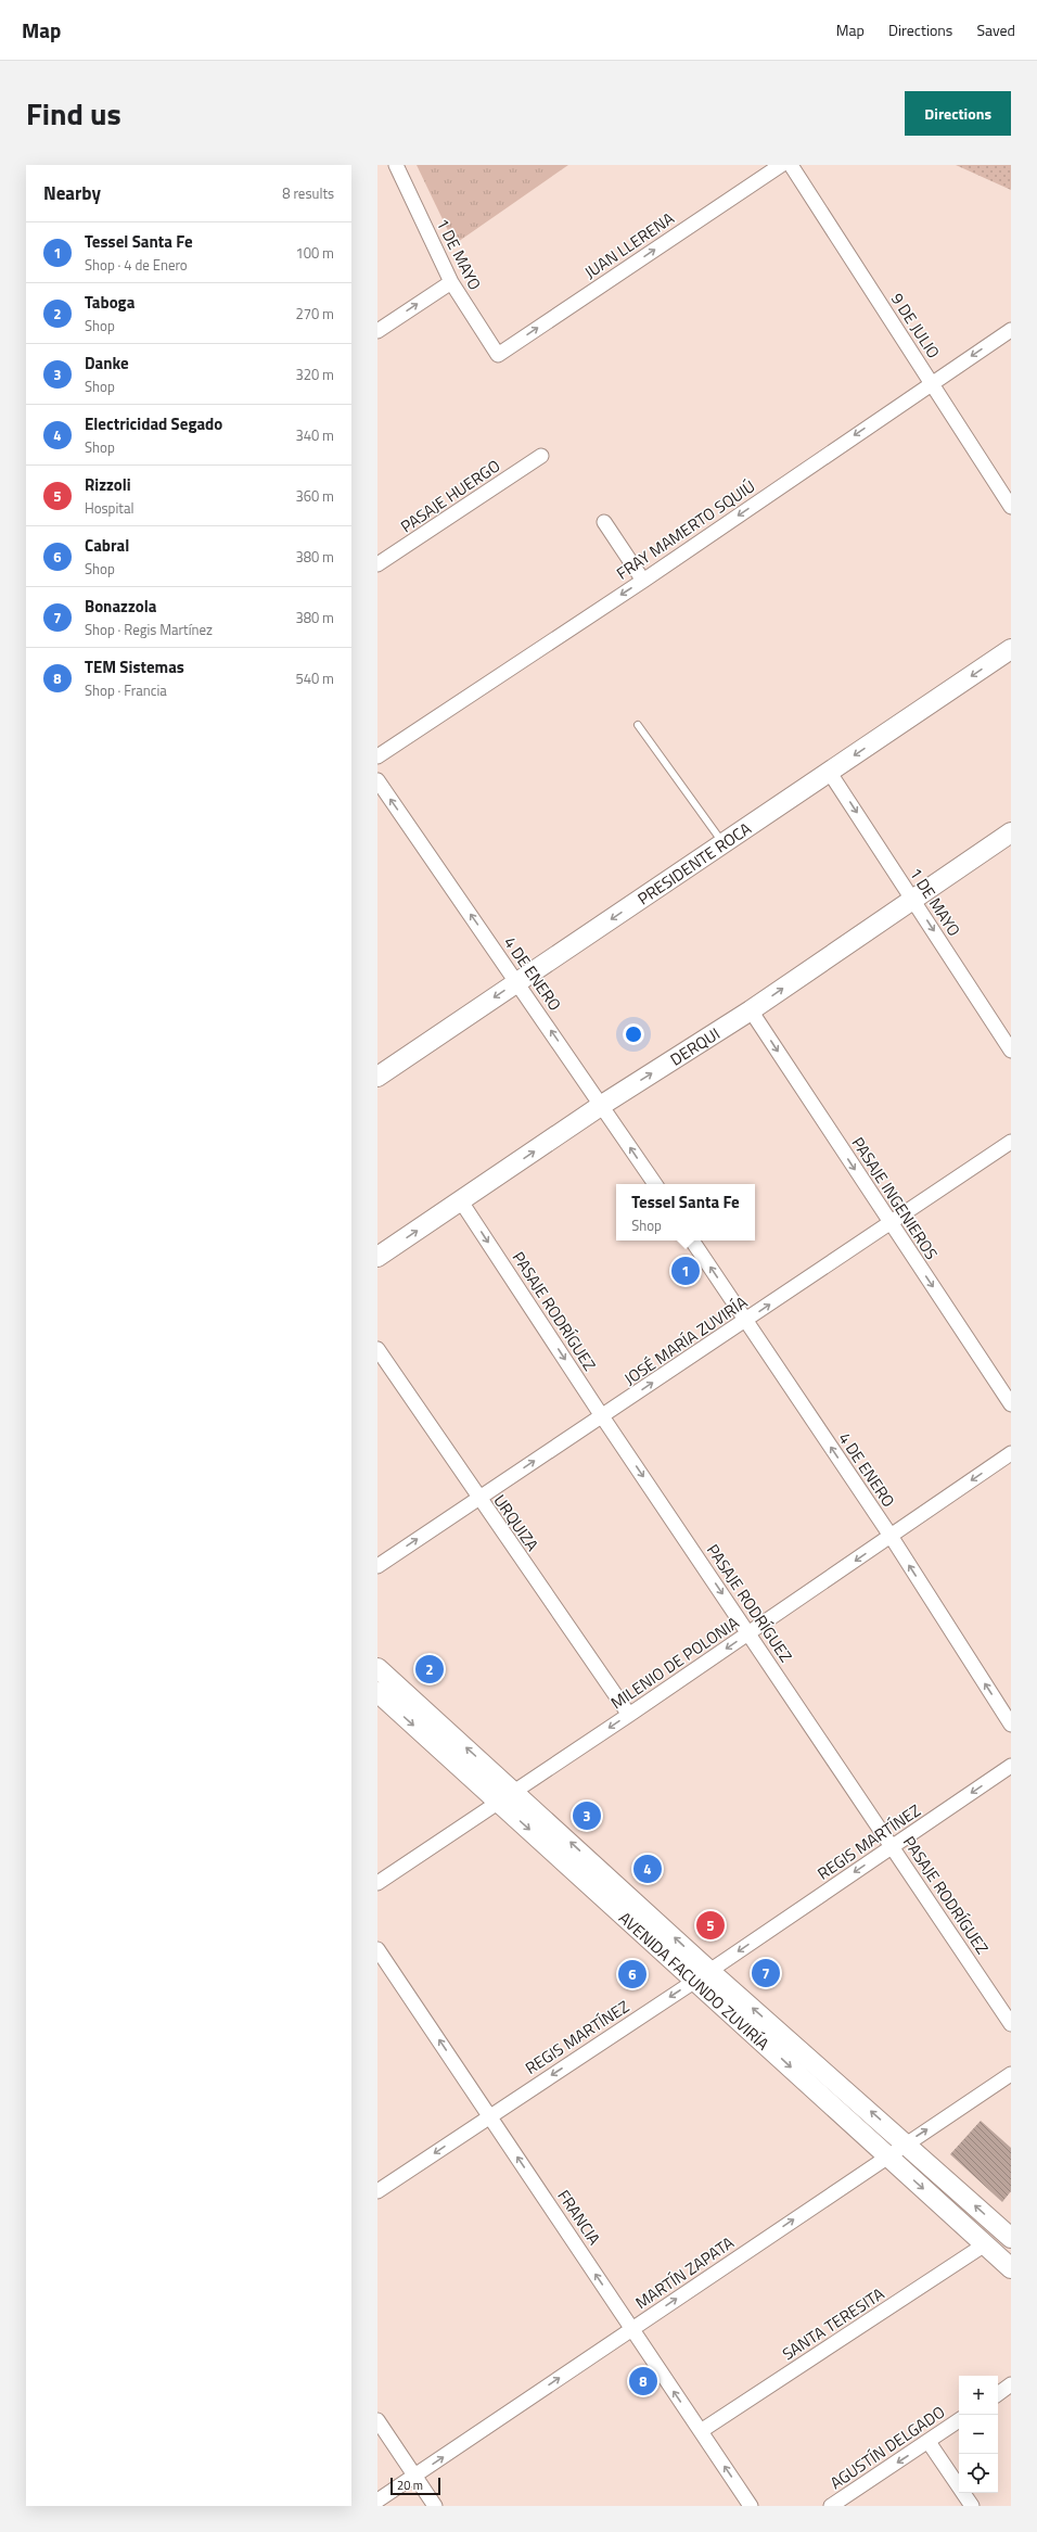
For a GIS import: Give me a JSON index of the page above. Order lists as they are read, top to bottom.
{
  "streets": {
    "street": [
      "JUAN LLERENA",
      "1 DE MAYO",
      "9 DE JULIO",
      "PASAJE HUERGO",
      "FRAY MAMERTO SQUIÚ",
      "PRESIDENTE ROCA",
      "4 DE ENERO",
      "DERQUI",
      "PASAJE INGENIEROS",
      "PASAJE RODRÍGUEZ",
      "JOSÉ MARÍA ZUVIRÍA",
      "URQUIZA",
      "MILENIO DE POLONIA",
      "REGIS MARTÍNEZ",
      "AVENIDA FACUNDO ZUVIRÍA",
      "FRANCIA",
      "MARTÍN ZAPATA",
      "SANTA TERESITA",
      "AGUSTÍN DELGADO"
    ]
  },
  "crossings": [
    ["JUAN LLERENA", "1 DE MAYO"],
    ["1 DE MAYO", "PRESIDENTE ROCA"],
    ["1 DE MAYO", "DERQUI"],
    ["9 DE JULIO", "FRAY MAMERTO SQUIÚ"],
    ["PRESIDENTE ROCA", "4 DE ENERO"],
    ["4 DE ENERO", "DERQUI"],
    ["4 DE ENERO", "JOSÉ MARÍA ZUVIRÍA"],
    ["4 DE ENERO", "MILENIO DE POLONIA"],
    ["DERQUI", "PASAJE INGENIEROS"],
    ["DERQUI", "PASAJE RODRÍGUEZ"],
    ["PASAJE INGENIEROS", "JOSÉ MARÍA ZUVIRÍA"],
    ["PASAJE RODRÍGUEZ", "JOSÉ MARÍA ZUVIRÍA"],
    ["PASAJE RODRÍGUEZ", "MILENIO DE POLONIA"],
    ["PASAJE RODRÍGUEZ", "REGIS MARTÍNEZ"],
    ["JOSÉ MARÍA ZUVIRÍA", "URQUIZA"],
    ["URQUIZA", "MILENIO DE POLONIA"],
    ["MILENIO DE POLONIA", "AVENIDA FACUNDO ZUVIRÍA"],
    ["REGIS MARTÍNEZ", "AVENIDA FACUNDO ZUVIRÍA"],
    ["REGIS MARTÍNEZ", "FRANCIA"],
    ["AVENIDA FACUNDO ZUVIRÍA", "MARTÍN ZAPATA"],
    ["AVENIDA FACUNDO ZUVIRÍA", "SANTA TERESITA"],
    ["FRANCIA", "MARTÍN ZAPATA"],
    ["FRANCIA", "SANTA TERESITA"]
  ],
  "one_way": [
    "JUAN LLERENA",
    "1 DE MAYO",
    "FRAY MAMERTO SQUIÚ",
    "PRESIDENTE ROCA",
    "4 DE ENERO",
    "DERQUI",
    "PASAJE INGENIEROS",
    "PASAJE RODRÍGUEZ",
    "JOSÉ MARÍA ZUVIRÍA",
    "MILENIO DE POLONIA",
    "REGIS MARTÍNEZ",
    "FRANCIA",
    "MARTÍN ZAPATA",
    "AGUSTÍN DELGADO"
  ],
  "scale_bar": "20 m",
  "page": {
    "header": "Map",
    "nav": ["Map", "Directions", "Saved"],
    "title": "Find us",
    "buttons": "Directions",
    "heading": ["Nearby", "8 results"],
    "list": [
      {
        "mark": "1",
        "name": "Tessel Santa Fe",
        "note": "Shop · 4 de Enero",
        "value": "100 m"
      },
      {
        "mark": "2",
        "name": "Taboga",
        "note": "Shop",
        "value": "270 m"
      },
      {
        "mark": "3",
        "name": "Danke",
        "note": "Shop",
        "value": "320 m"
      },
      {
        "mark": "4",
        "name": "Electricidad Segado",
        "note": "Shop",
        "value": "340 m"
      },
      {
        "mark": "5",
        "name": "Rizzoli",
        "note": "Hospital",
        "value": "360 m"
      },
      {
        "mark": "6",
        "name": "Cabral",
        "note": "Shop",
        "value": "380 m"
      },
      {
        "mark": "7",
        "name": "Bonazzola",
        "note": "Shop · Regis Martínez",
        "value": "380 m"
      },
      {
        "mark": "8",
        "name": "TEM Sistemas",
        "note": "Shop · Francia",
        "value": "540 m"
      }
    ],
    "popup": ["Tessel Santa Fe", "Shop"],
    "pins": [
      "1",
      "2",
      "3",
      "4",
      "5",
      "7",
      "6",
      "8"
    ],
    "map_buttons": ["+", "−"],
    "scale": "20 m"
  }
}
